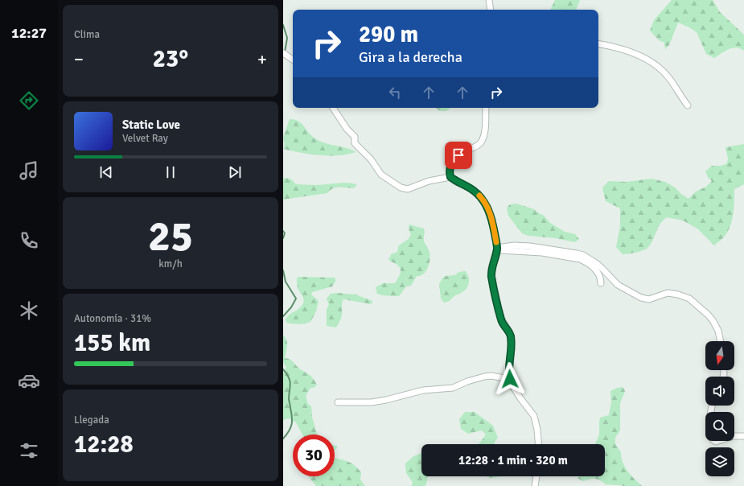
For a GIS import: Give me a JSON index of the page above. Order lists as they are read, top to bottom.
{
  "north": "bottom",
  "page": {
    "tabs": "12:27",
    "tile": [
      "Clima",
      ["25", "km/h"],
      ["Autonomía · 31%", "155 km"],
      ["Llegada", "12:28"]
    ],
    "turn": ["290 m", "Gira a la derecha"],
    "heat": ["−", "23°", "+"],
    "song": ["Static Love", "Velvet Ray"],
    "limit": "30",
    "trip": "12:28 · 1 min · 320 m"
  }
}
